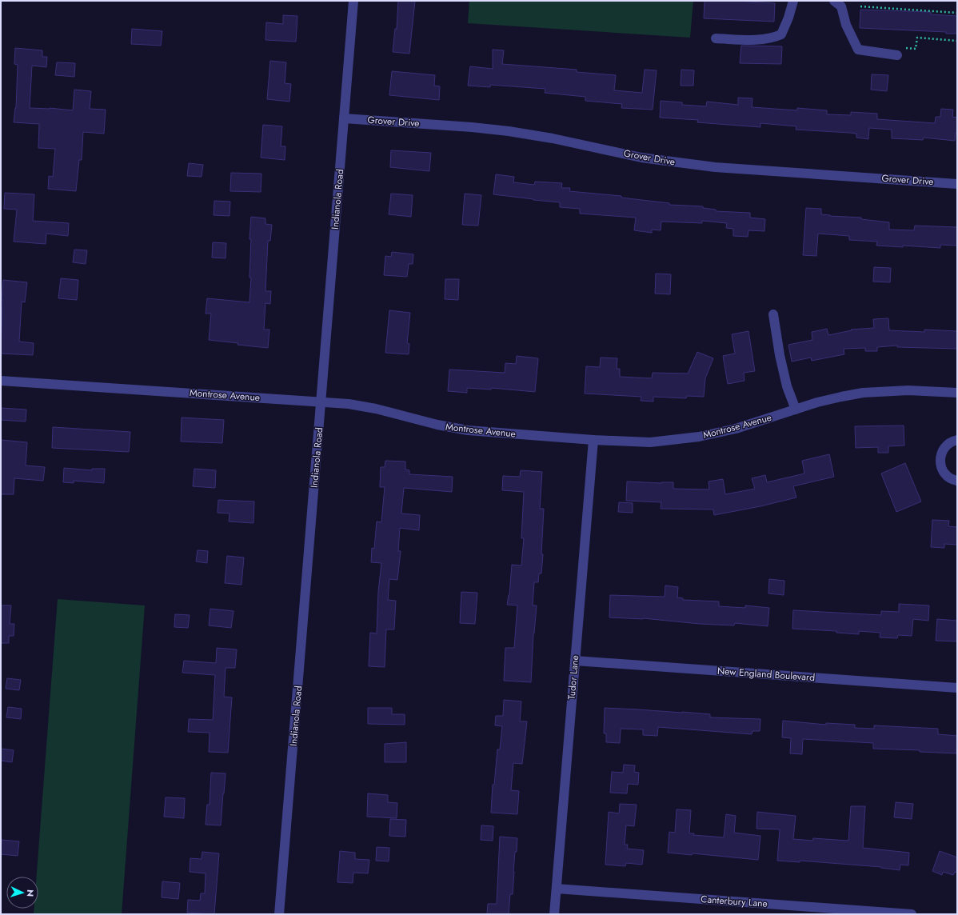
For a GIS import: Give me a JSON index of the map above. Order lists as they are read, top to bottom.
{
  "streets": {
    "street": [
      "Grover Drive",
      "Indianola Road",
      "Montrose Avenue",
      "New England Boulevard",
      "Tudor Lane",
      "Canterbury Lane"
    ]
  },
  "crossings": [
    ["Grover Drive", "Indianola Road"],
    ["Indianola Road", "Montrose Avenue"],
    ["Montrose Avenue", "Tudor Lane"],
    ["New England Boulevard", "Tudor Lane"],
    ["Tudor Lane", "Canterbury Lane"]
  ],
  "north": "right"
}
